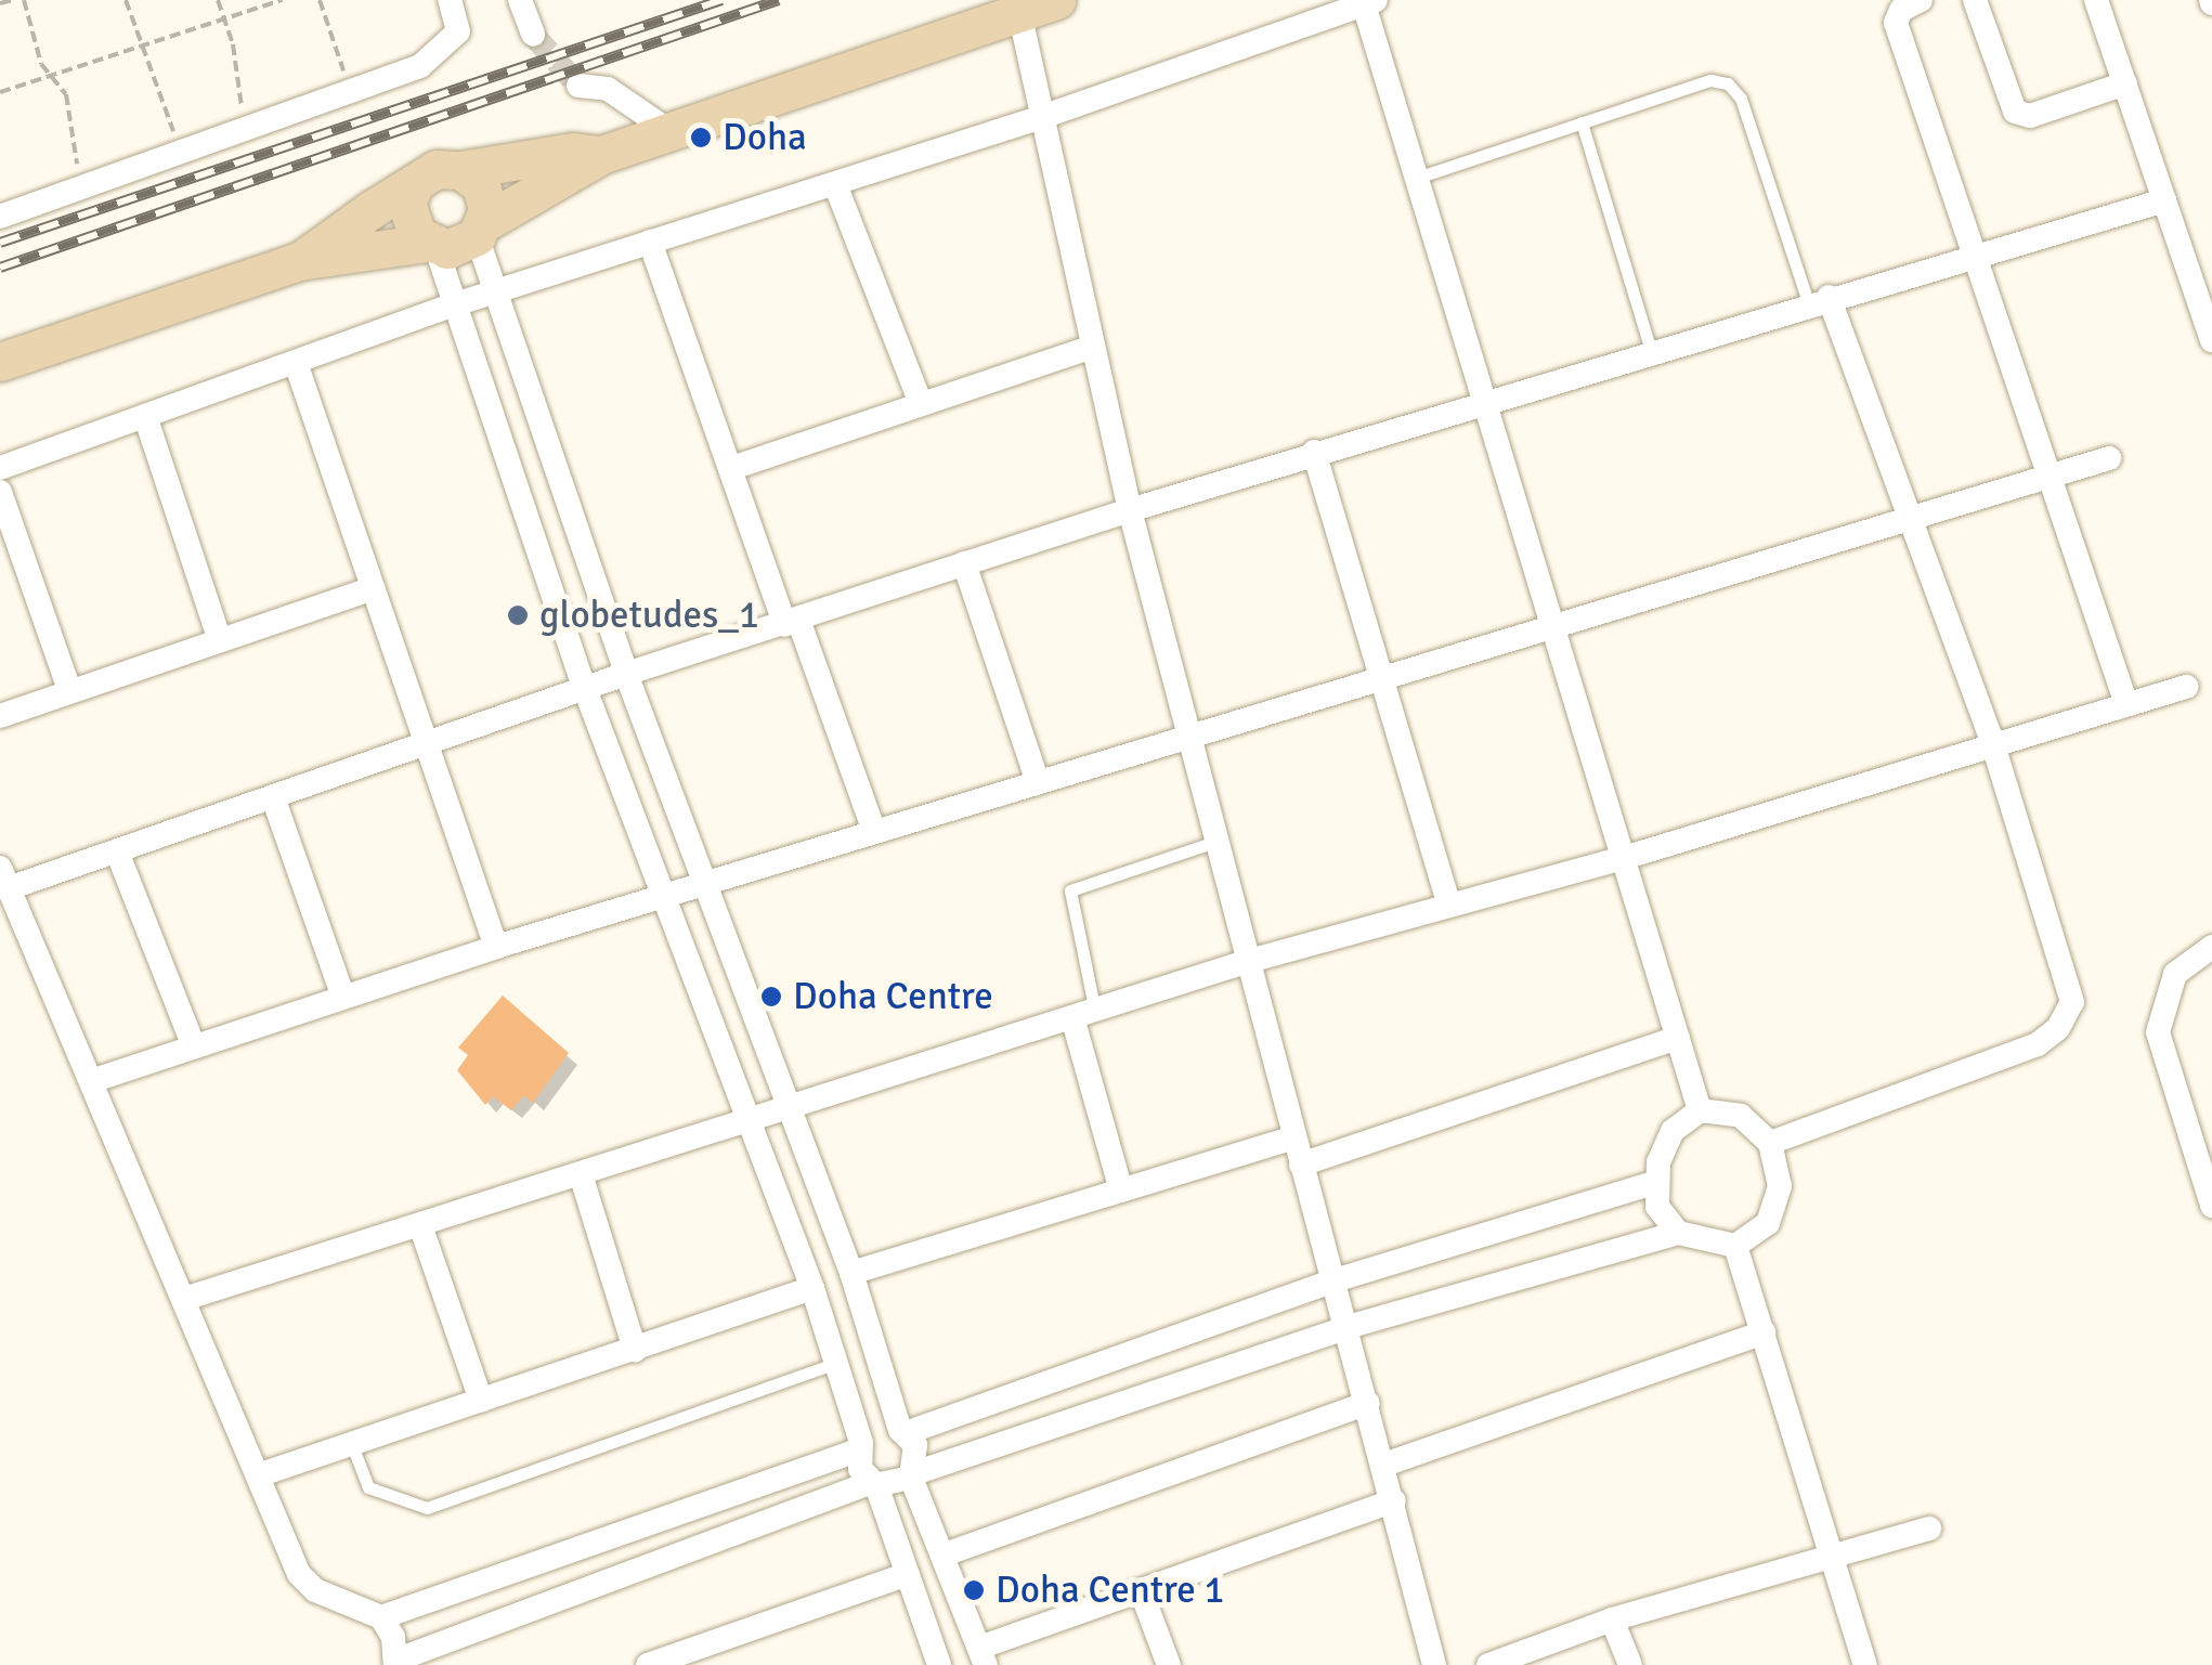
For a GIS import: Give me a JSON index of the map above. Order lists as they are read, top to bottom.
{
  "places": [
    "Doha",
    "globetudes_1",
    "Doha Centre",
    "Doha Centre 1"
  ]
}
